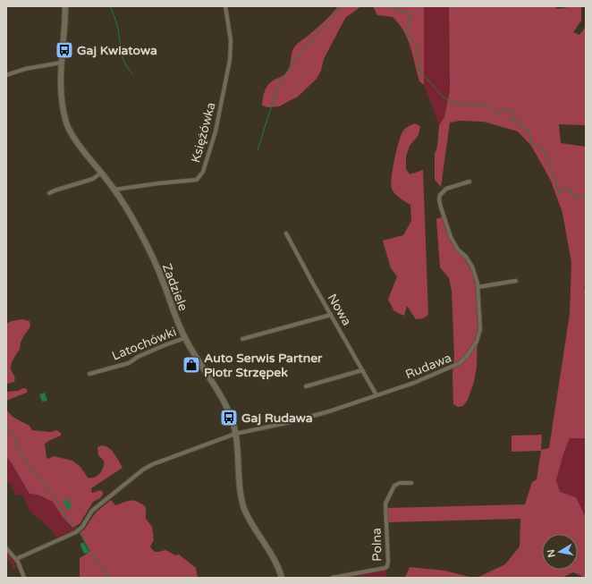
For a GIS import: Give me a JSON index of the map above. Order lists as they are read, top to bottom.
{
  "streets": {
    "street": [
      "Księżówka",
      "Zadziele",
      "Nowa",
      "Latochówki",
      "Rudawa",
      "Polna"
    ]
  },
  "crossings": [
    ["Księżówka", "Zadziele"],
    ["Zadziele", "Latochówki"],
    ["Zadziele", "Rudawa"],
    ["Nowa", "Rudawa"]
  ],
  "places": {
    "bus stop": ["Gaj Kwiatowa", "Gaj Rudawa"],
    "shop": ["Auto Serwis Partner Piotr Strzępek"]
  },
  "north": "left"
}
